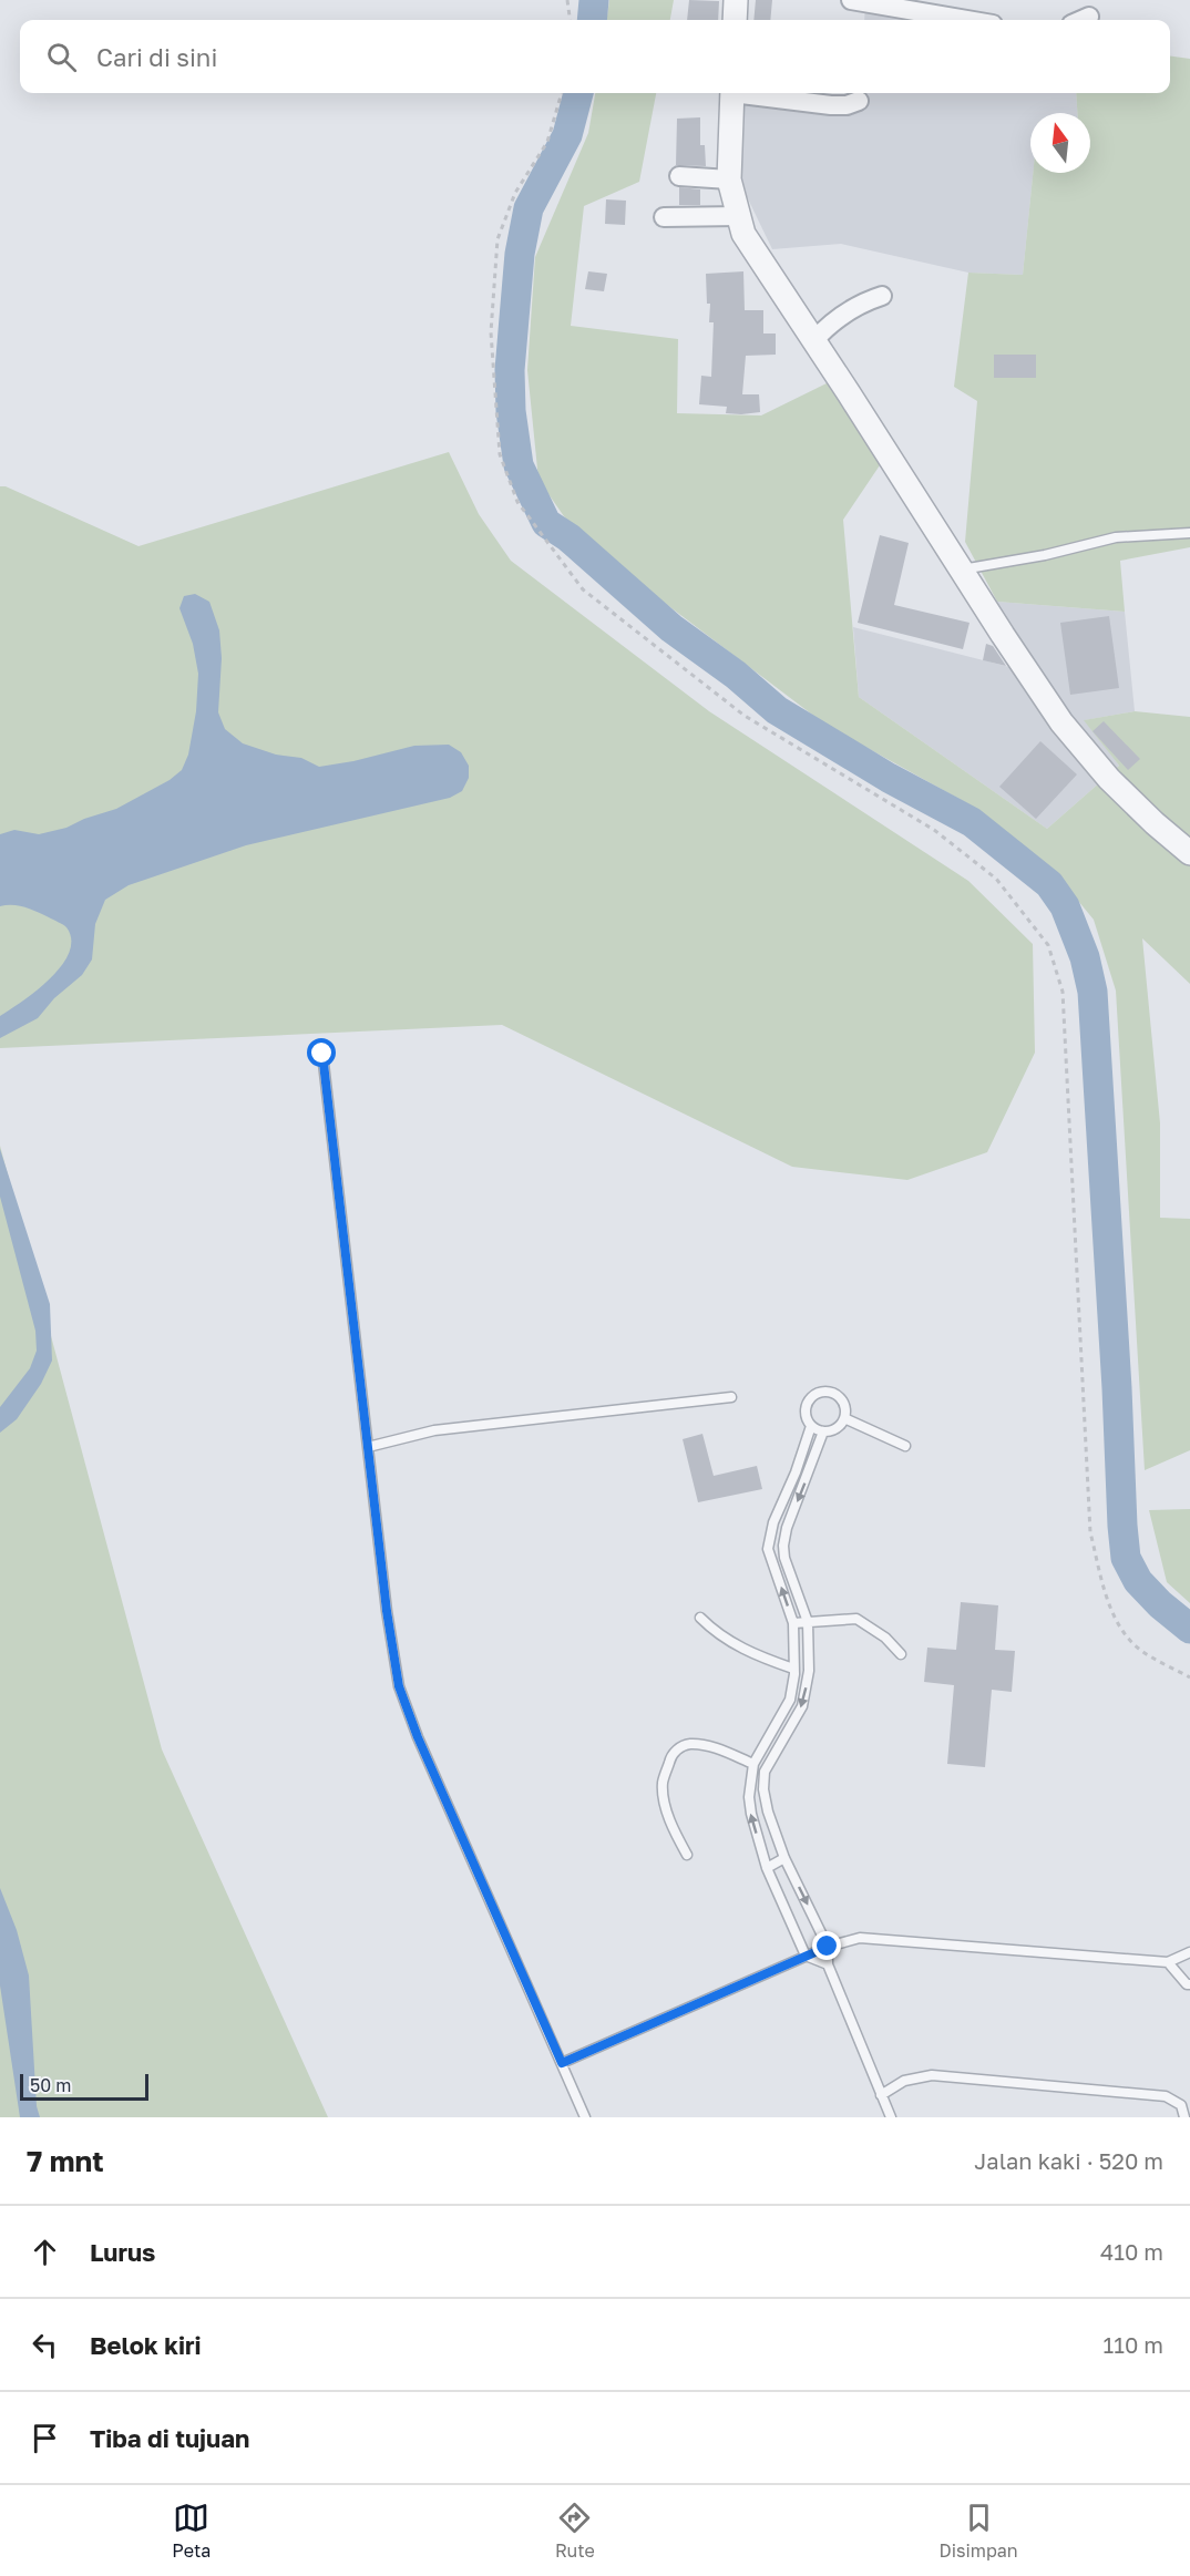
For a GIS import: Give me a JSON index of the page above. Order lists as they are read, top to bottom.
{
  "scale_bar": "50 m",
  "north": "top",
  "page": {
    "search": "Cari di sini",
    "scale": "50 m",
    "heading": ["7 mnt", "Jalan kaki · 520 m"],
    "list": [
      ["Lurus", "410 m"],
      ["Belok kiri", "110 m"],
      "Tiba di tujuan"
    ],
    "nav": ["Peta", "Rute", "Disimpan"]
  }
}
